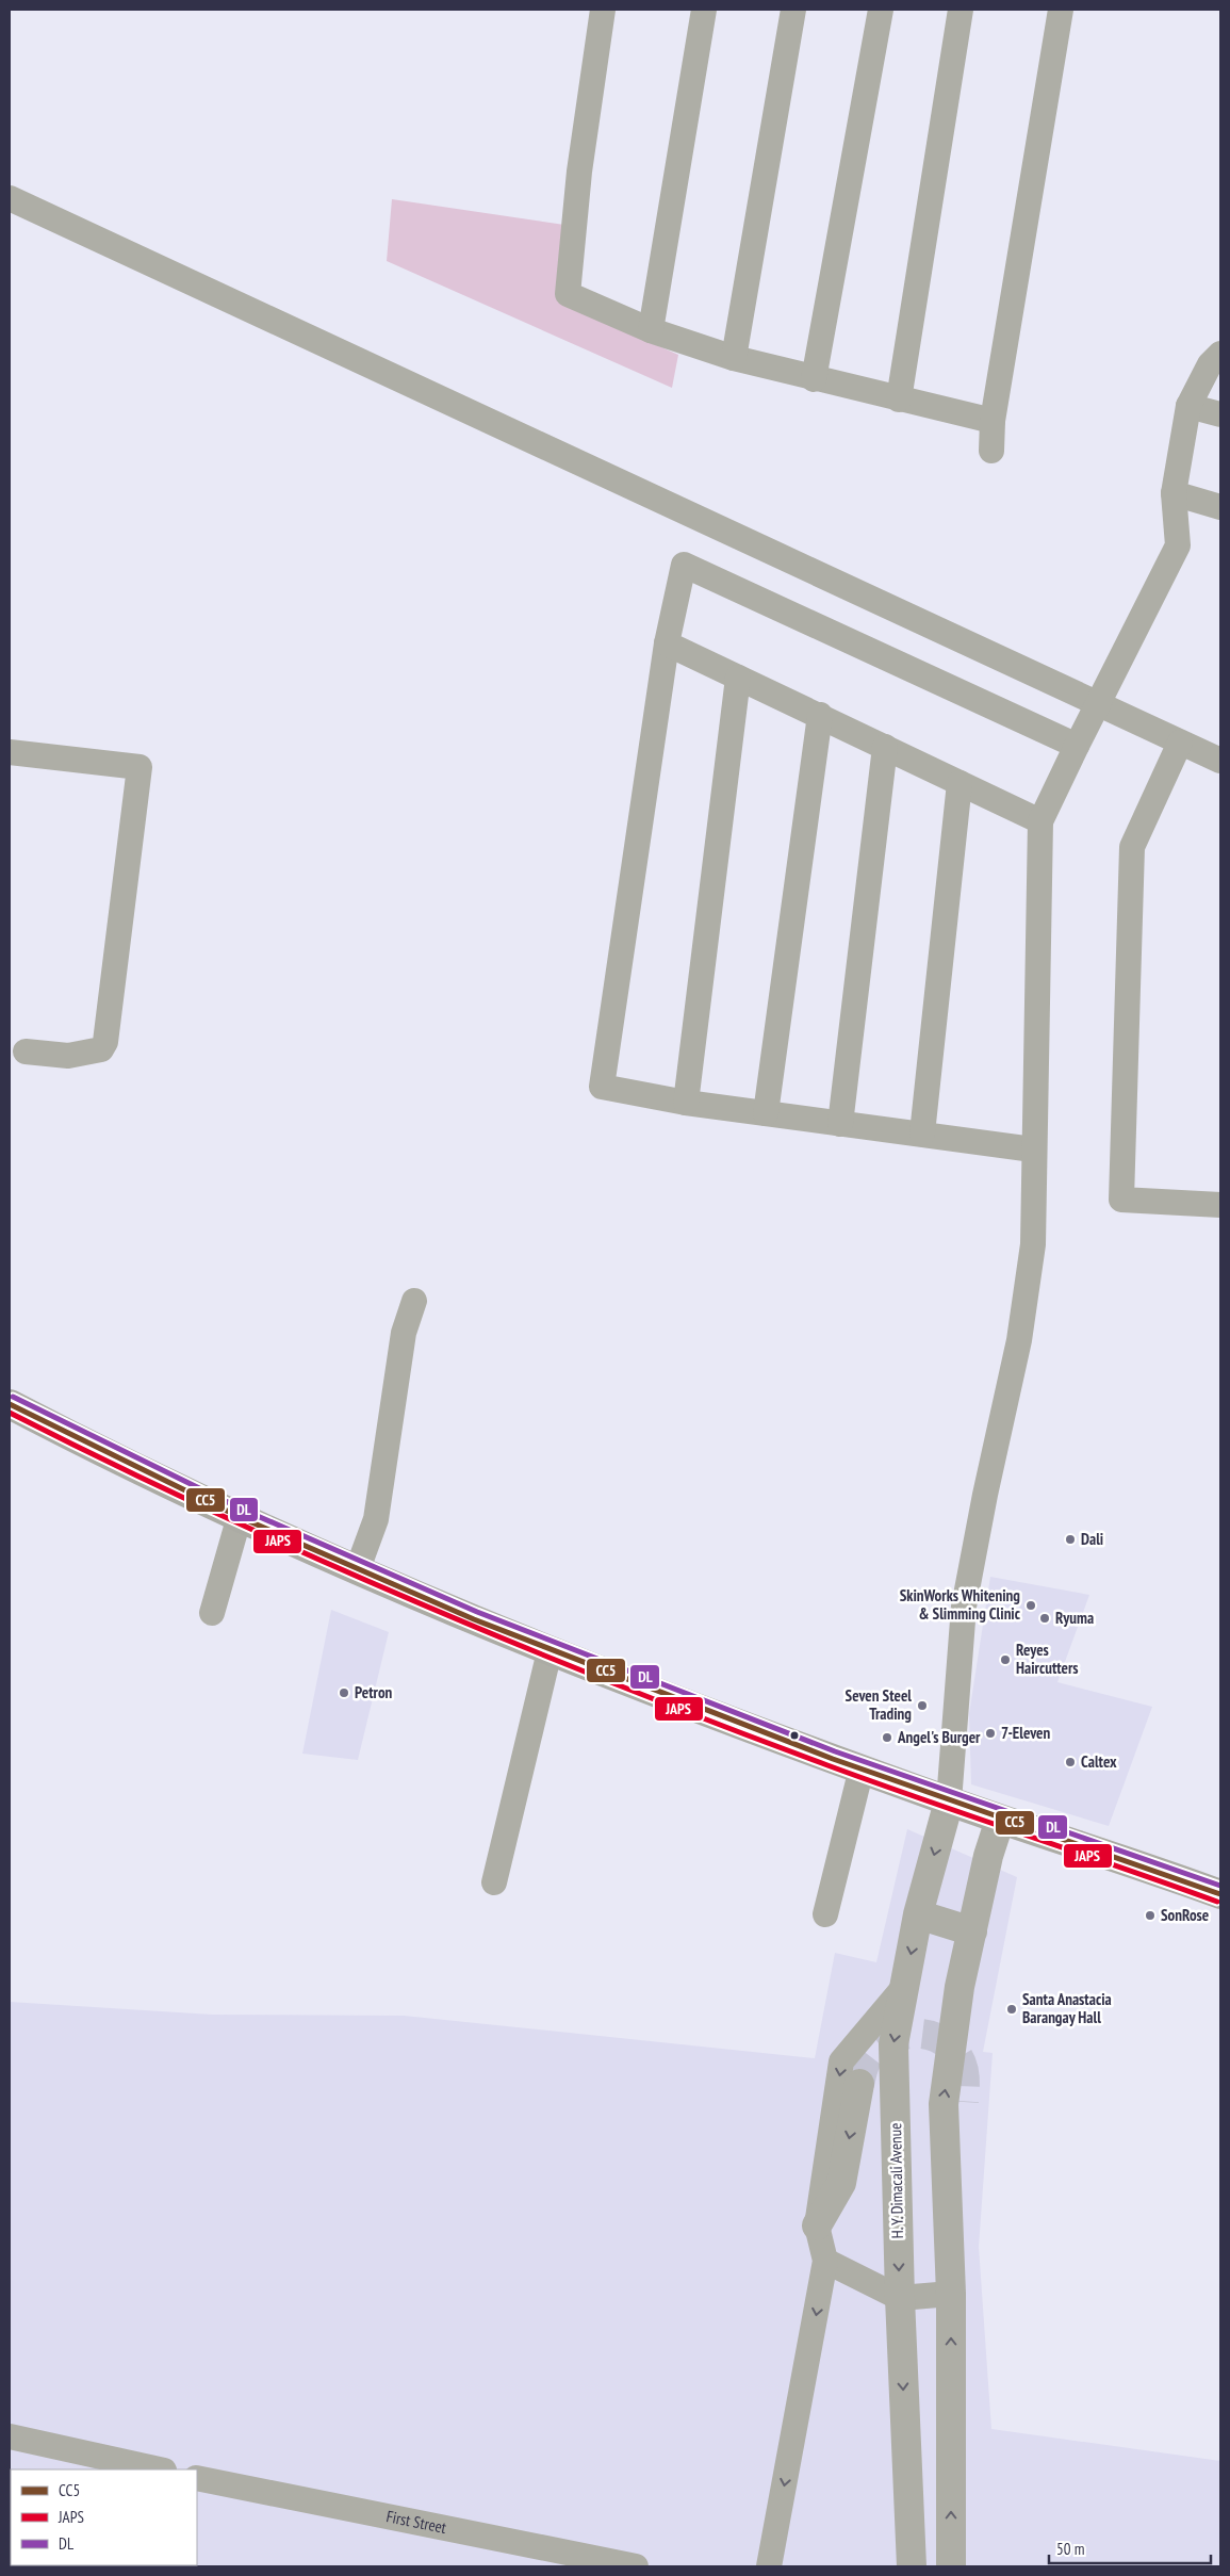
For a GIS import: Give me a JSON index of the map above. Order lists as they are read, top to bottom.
{
  "streets": {
    "street": ["H. Y. Dimacali Avenue", "First Street"]
  },
  "places": [
    "Dali",
    "SkinWorks Whitening & Slimming Clinic",
    "Ryuma",
    "Reyes Haircutters",
    "Petron",
    "Seven Steel Trading",
    "7-Eleven",
    "Angel's Burger",
    "Caltex",
    "SonRose",
    "Santa Anastacia Barangay Hall"
  ],
  "lines": ["transit line DL", "transit line CC5", "transit line JAPS"],
  "legend": ["CC5", "JAPS", "DL"],
  "scale_bar": "50 m"
}
